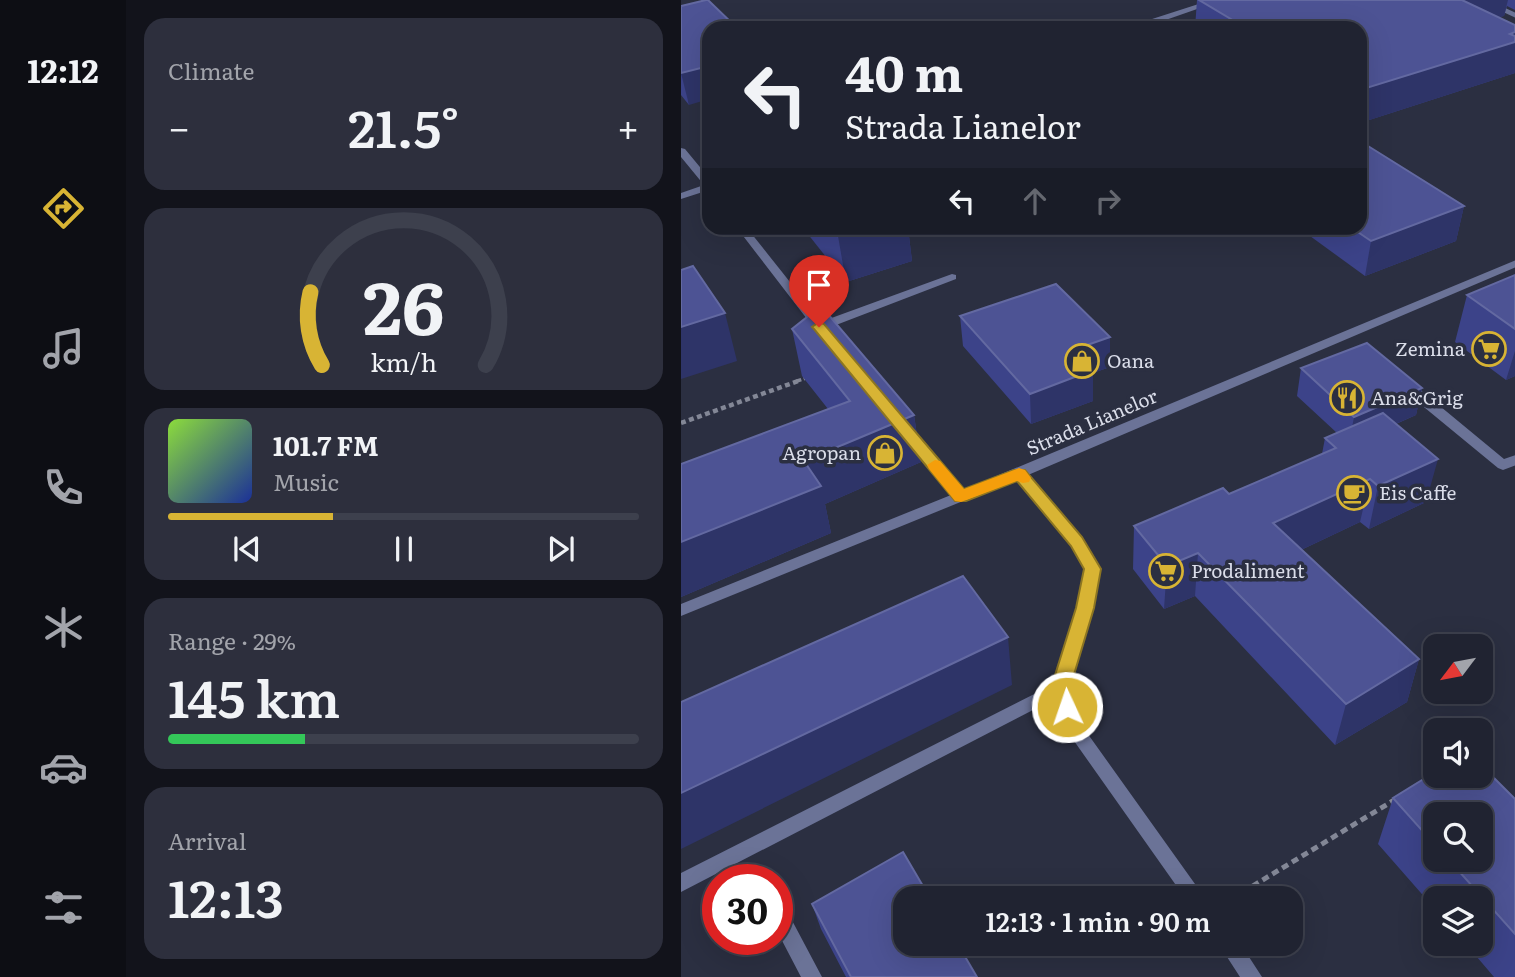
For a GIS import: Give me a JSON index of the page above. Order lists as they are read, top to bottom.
{
  "streets": {
    "street": ["Strada Lianelor"]
  },
  "places": {
    "supermarket": ["Zemina", "Prodaliment"],
    "shop": ["Oana", "Agropan"],
    "restaurant": ["Ana&Grig"],
    "cafe": ["Eis Caffe"]
  },
  "north": "bottom left",
  "page": {
    "tabs": "12:12",
    "tile": [
      "Climate",
      ["Range · 29%", "145 km"],
      ["Arrival", "12:13"]
    ],
    "turn": ["40 m", "Strada Lianelor"],
    "heat": ["−", "21.5°", "+"],
    "song": ["101.7 FM", "Music"],
    "limit": "30",
    "trip": "12:13 · 1 min · 90 m",
    "gauge": ["26", "km/h"]
  }
}
